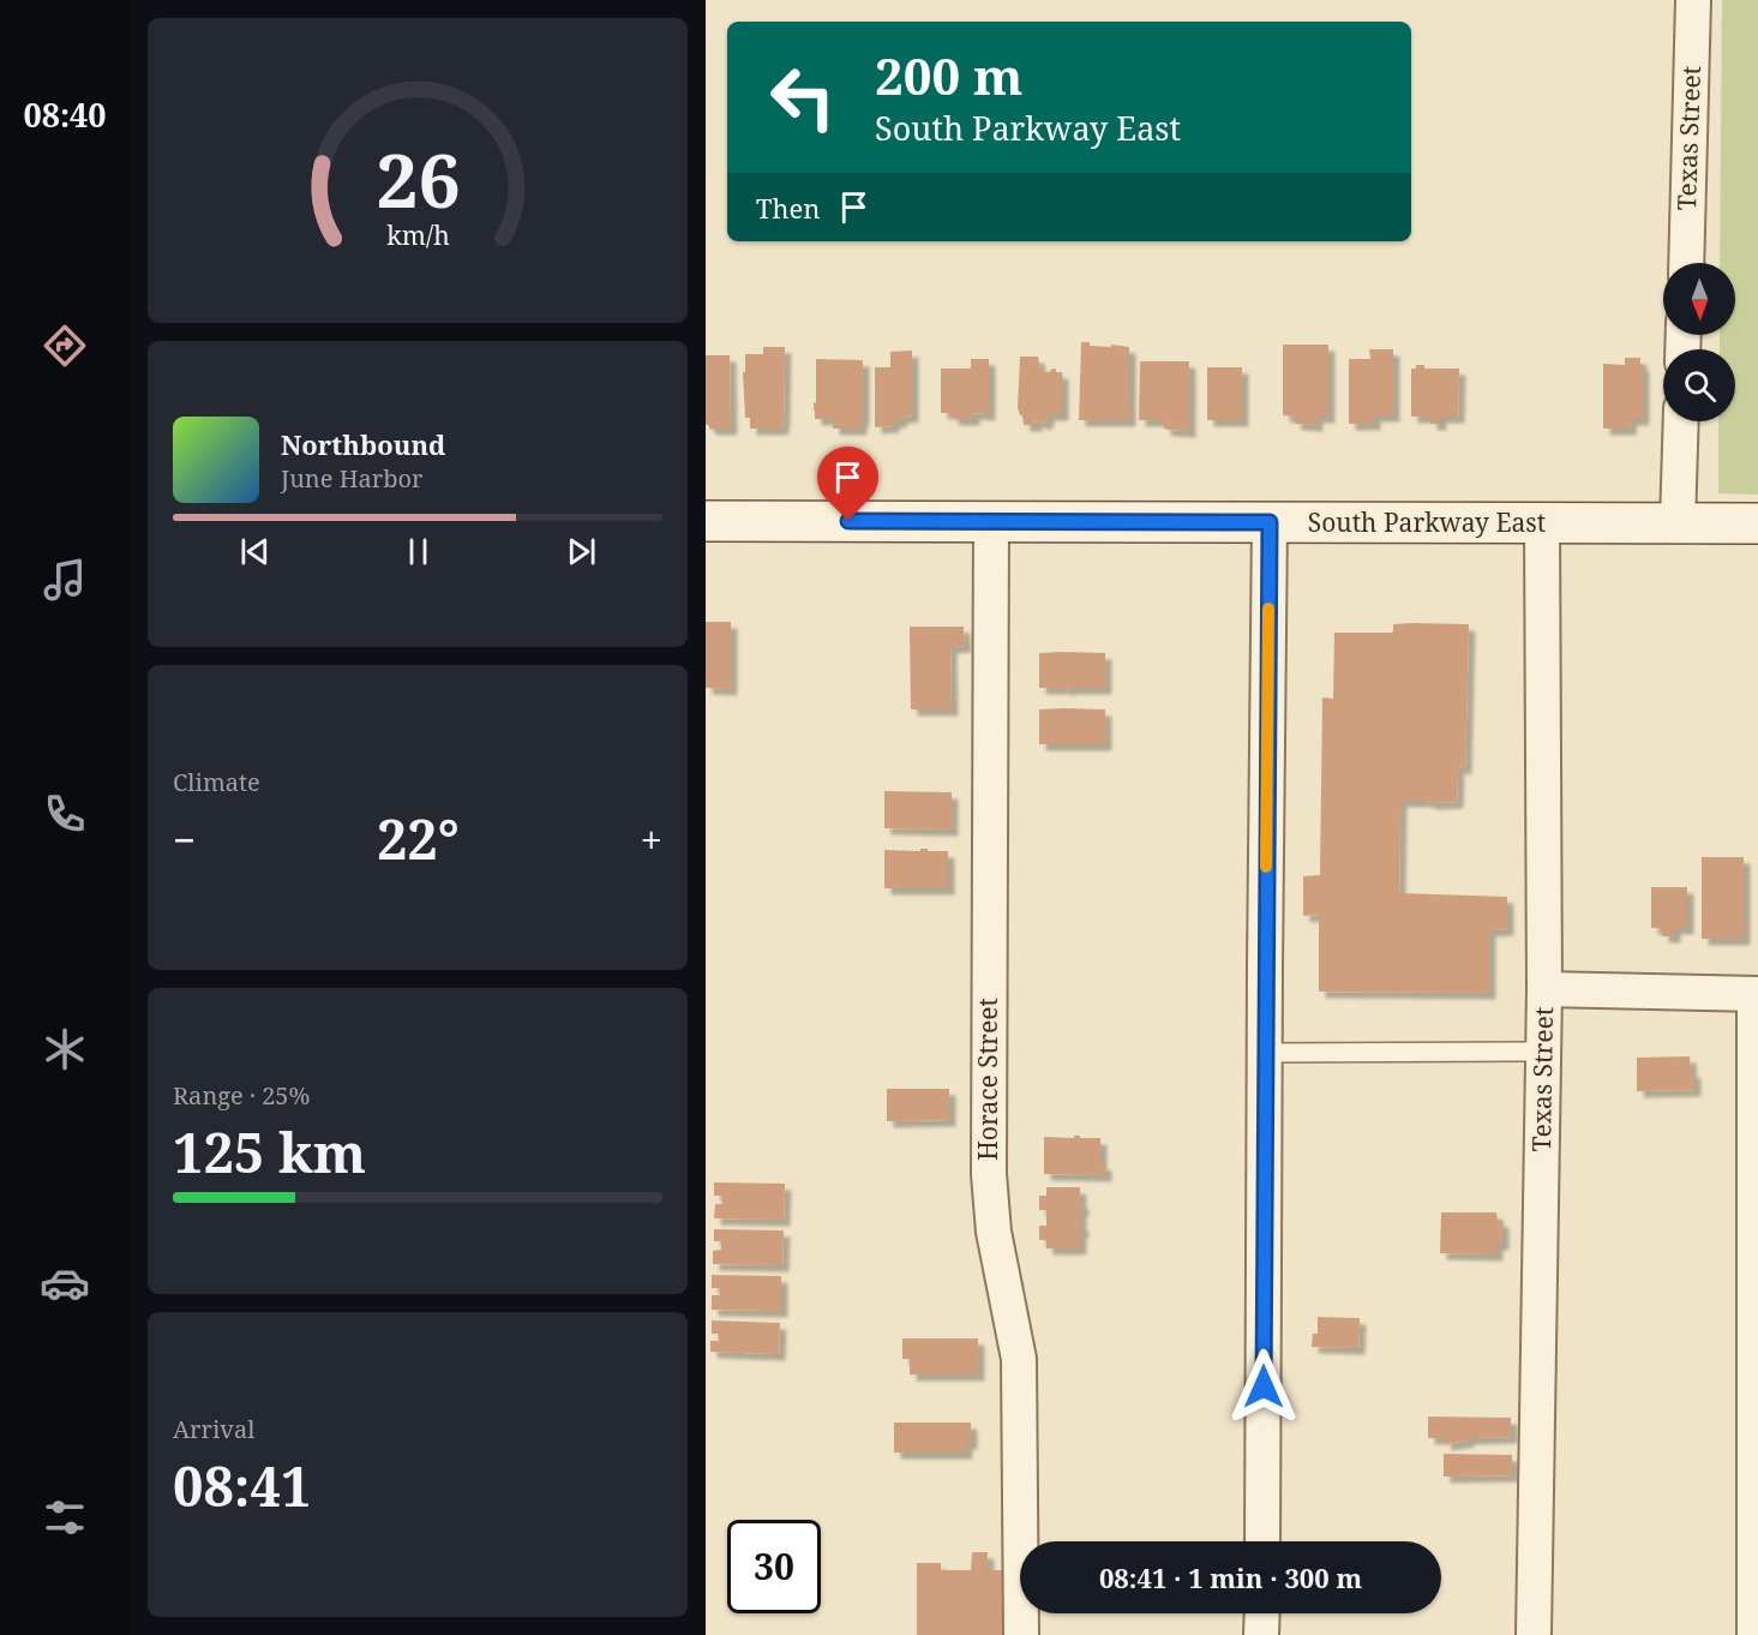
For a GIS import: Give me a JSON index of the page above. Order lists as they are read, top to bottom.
{
  "streets": {
    "main road": ["South Parkway East"],
    "street": ["Texas Street", "Horace Street"]
  },
  "crossings": [
    ["Texas Street", "South Parkway East"],
    ["South Parkway East", "Horace Street"]
  ],
  "north": "bottom",
  "page": {
    "tabs": "08:40",
    "turn": ["200 m", "South Parkway East"],
    "then": "Then",
    "song": ["Northbound", "June Harbor"],
    "tile": [
      "Climate",
      ["Range · 25%", "125 km"],
      ["Arrival", "08:41"]
    ],
    "heat": ["−", "22°", "+"],
    "limit": "30",
    "trip": "08:41 · 1 min · 300 m",
    "gauge": ["26", "km/h"]
  }
}
